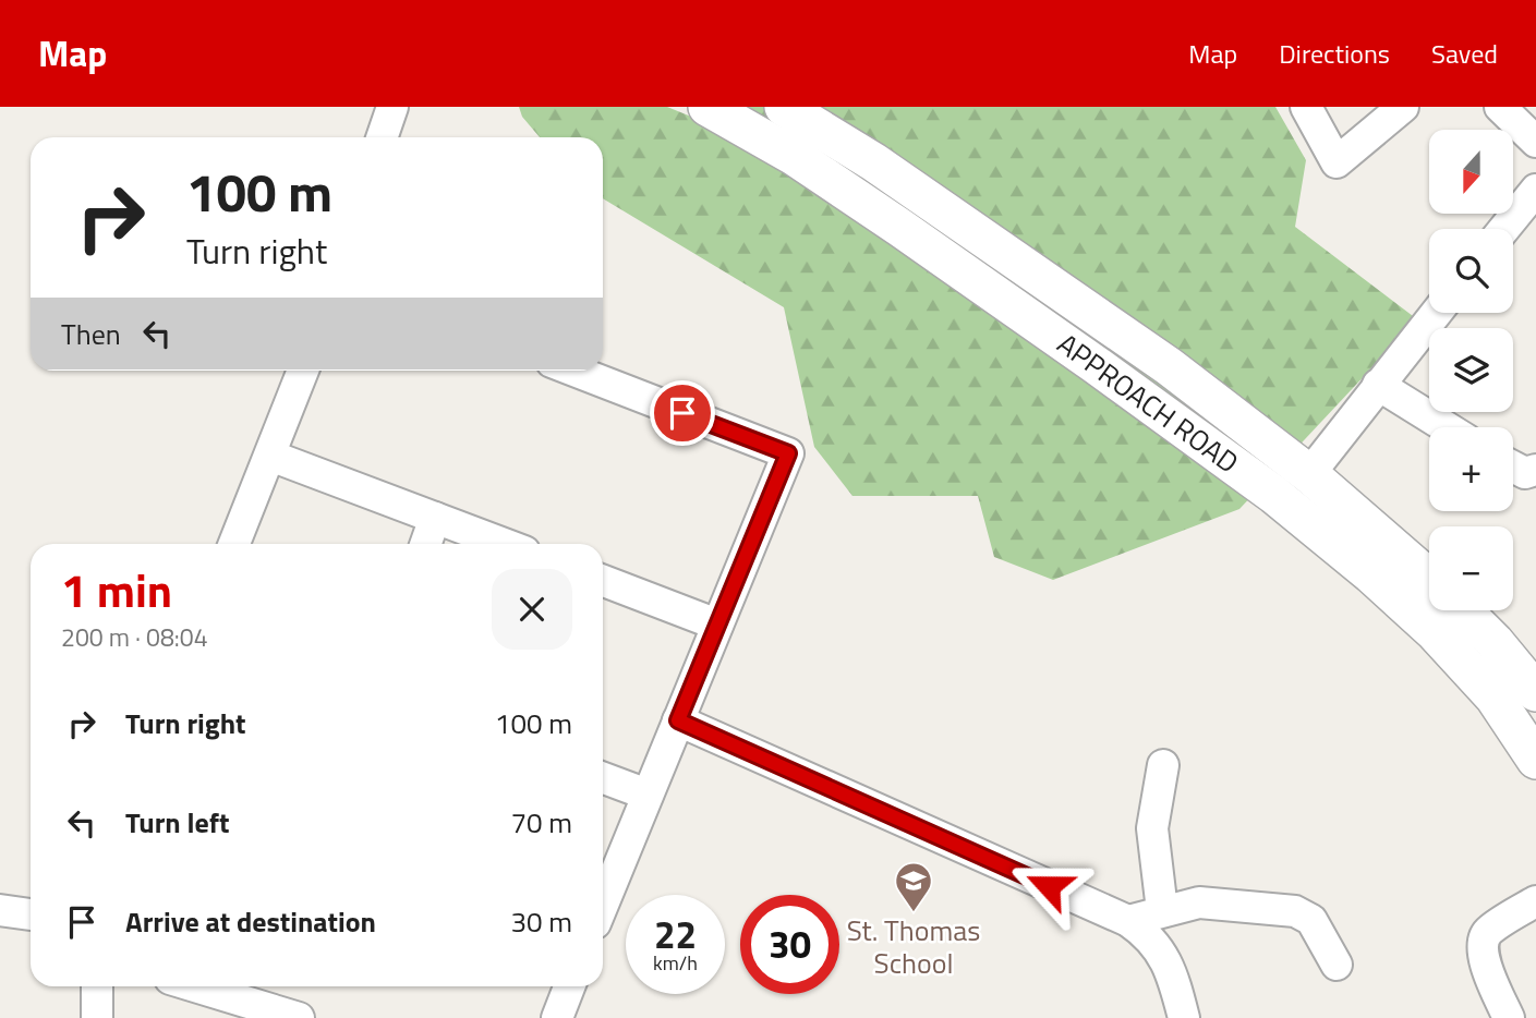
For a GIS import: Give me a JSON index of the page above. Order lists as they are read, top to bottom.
{
  "streets": {
    "street": ["APPROACH ROAD"]
  },
  "places": {
    "school or university": ["St. Thomas School"]
  },
  "north": "bottom",
  "page": {
    "header": "Map",
    "nav": ["Map", "Directions", "Saved"],
    "map_buttons": ["+", "−"],
    "turn": ["100 m", "Turn right"],
    "then": "Then",
    "heading": ["1 min", "200 m · 08:04"],
    "list": [
      {
        "name": "Turn right",
        "value": "100 m"
      },
      {
        "name": "Turn left",
        "value": "70 m"
      },
      {
        "name": "Arrive at destination",
        "value": "30 m"
      }
    ],
    "speed": "22 km/h",
    "limit": "30"
  }
}
